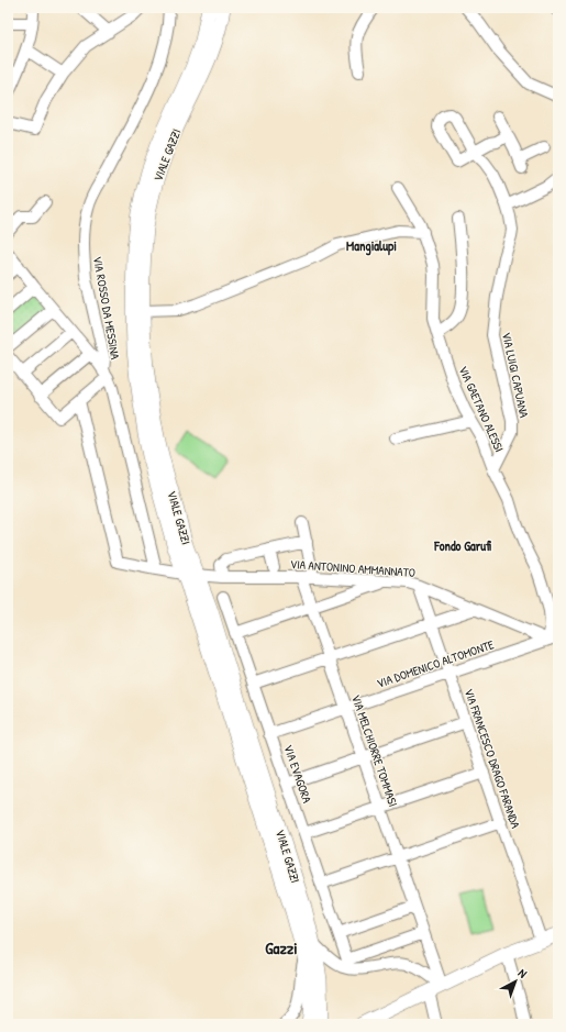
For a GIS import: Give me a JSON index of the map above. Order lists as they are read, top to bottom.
{
  "streets": {
    "main road": ["VIALE GAZZI"],
    "street": [
      "VIA ROSSO DA MESSINA",
      "VIA LUIGI CAPUANA",
      "VIA GAETANO ALESSI",
      "VIA ANTONINO AMMANNATO",
      "VIA DOMENICO ALTOMONTE",
      "VIA MELCHIORRE TOMMASI",
      "VIA FRANCESCO DRAGO FARANDA",
      "VIA EVAGORA"
    ]
  },
  "crossings": [
    ["VIALE GAZZI", "VIA ANTONINO AMMANNATO"],
    ["VIA LUIGI CAPUANA", "VIA GAETANO ALESSI"],
    ["VIA GAETANO ALESSI", "VIA ANTONINO AMMANNATO"],
    ["VIA GAETANO ALESSI", "VIA DOMENICO ALTOMONTE"],
    ["VIA ANTONINO AMMANNATO", "VIA DOMENICO ALTOMONTE"],
    ["VIA ANTONINO AMMANNATO", "VIA MELCHIORRE TOMMASI"],
    ["VIA ANTONINO AMMANNATO", "VIA FRANCESCO DRAGO FARANDA"],
    ["VIA DOMENICO ALTOMONTE", "VIA MELCHIORRE TOMMASI"],
    ["VIA DOMENICO ALTOMONTE", "VIA FRANCESCO DRAGO FARANDA"],
    ["VIA DOMENICO ALTOMONTE", "VIA EVAGORA"],
    ["VIA MELCHIORRE TOMMASI", "VIA EVAGORA"]
  ],
  "districts": ["Mangialupi", "Fondo Garufi", "Gazzi"],
  "north": "top right"
}
